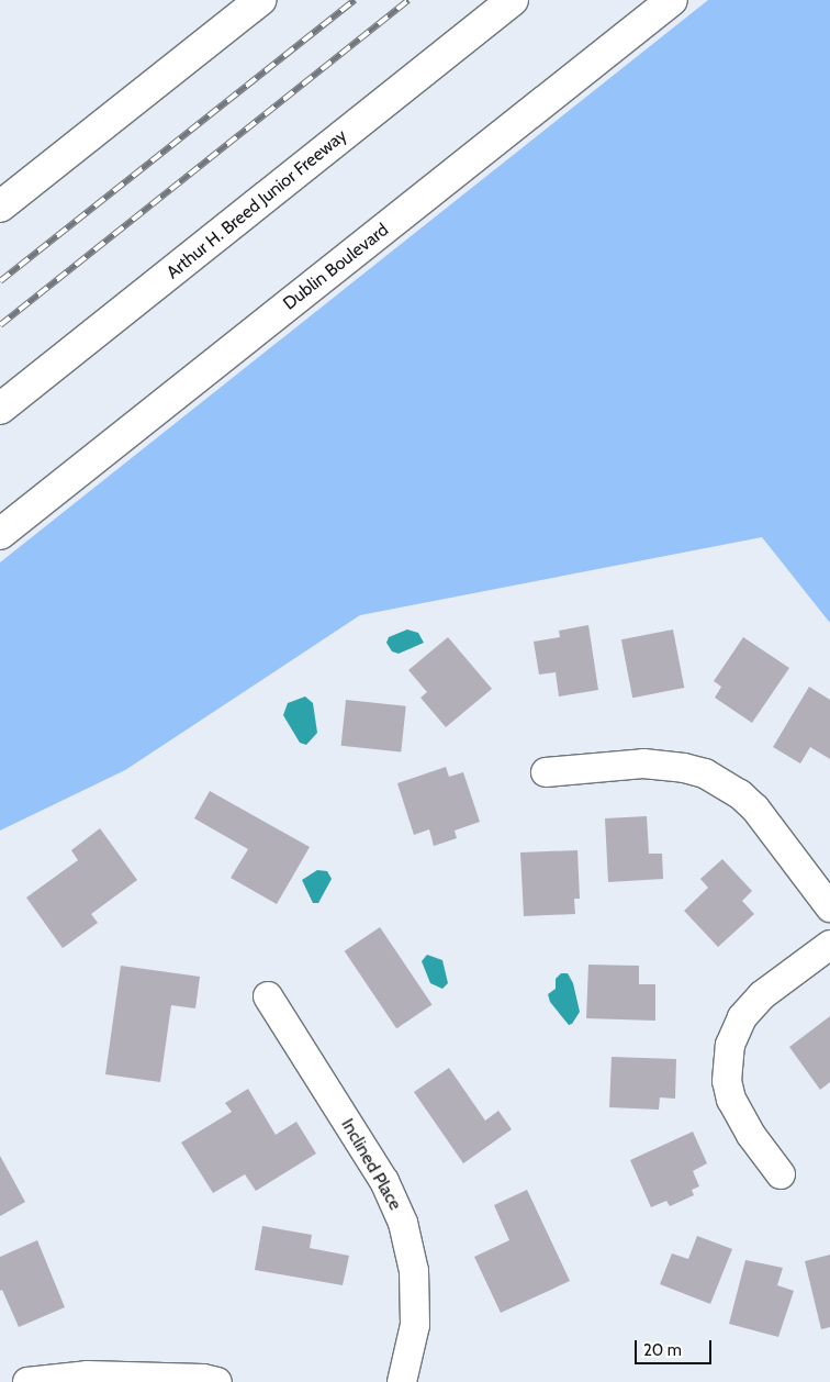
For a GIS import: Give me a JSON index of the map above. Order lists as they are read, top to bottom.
{
  "streets": {
    "main road": ["Arthur H. Breed Junior Freeway", "Dublin Boulevard"],
    "street": ["Inclined Place"]
  },
  "scale_bar": "20 m"
}
